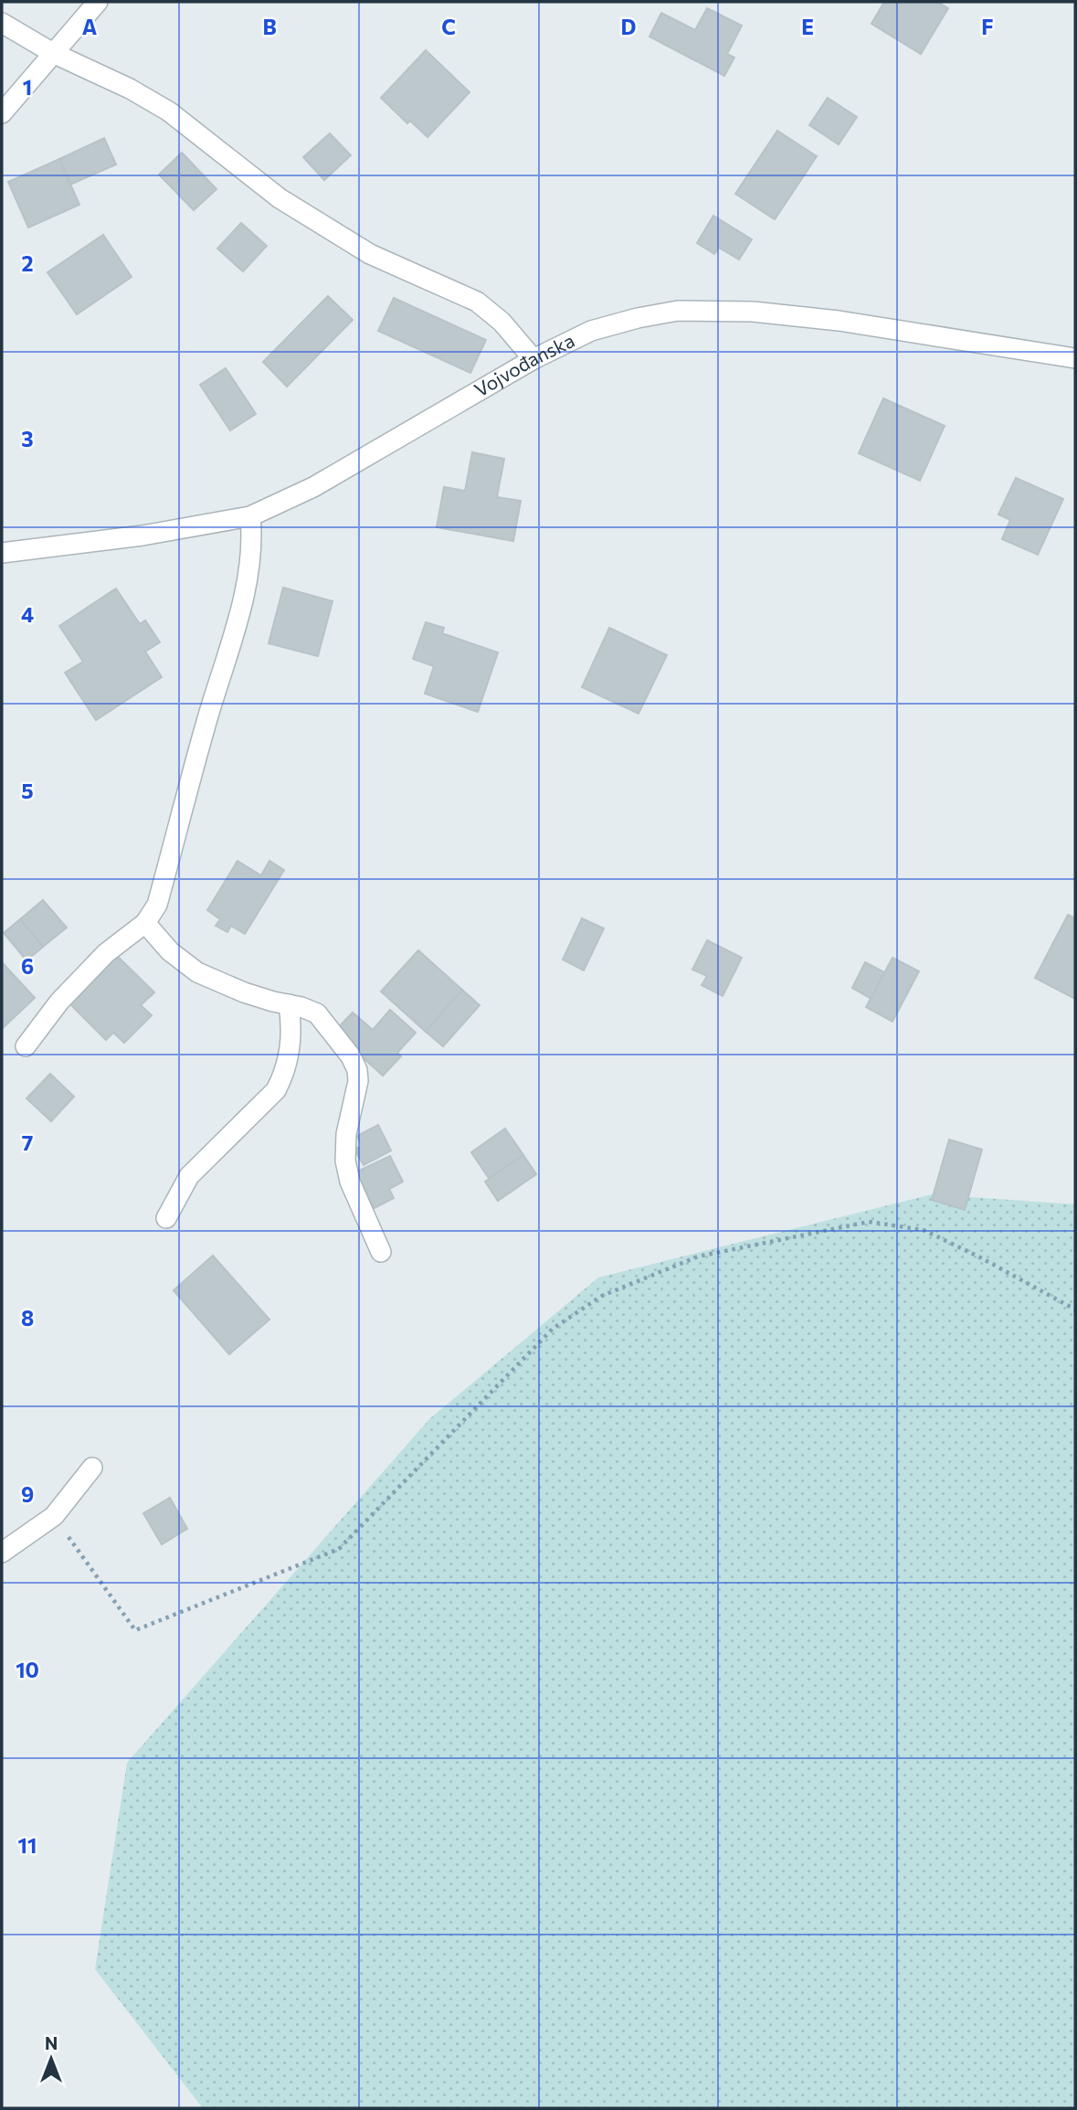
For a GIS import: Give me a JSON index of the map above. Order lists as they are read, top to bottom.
{
  "streets": {
    "street": ["Vojvođanska"]
  },
  "north": "top",
  "grid": {
    "columns": [
      "A",
      "B",
      "C",
      "D",
      "E",
      "F"
    ],
    "rows": [
      "1",
      "2",
      "3",
      "4",
      "5",
      "6",
      "7",
      "8",
      "9",
      "10",
      "11"
    ]
  }
}
